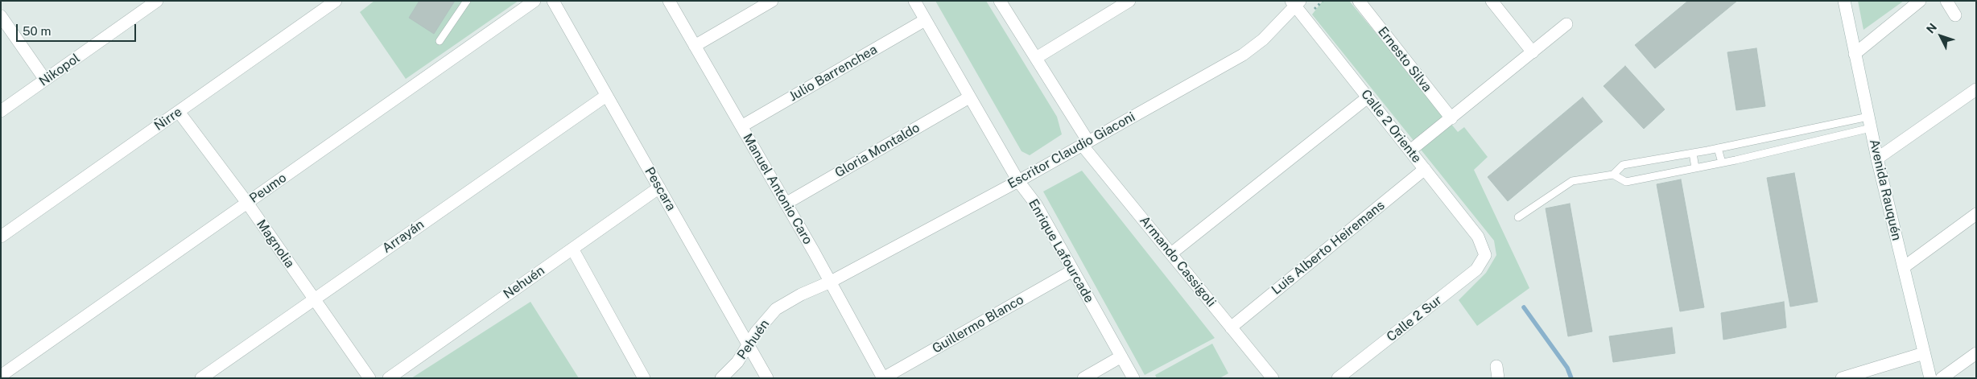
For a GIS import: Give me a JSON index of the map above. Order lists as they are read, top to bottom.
{
  "streets": {
    "street": [
      "Ernesto Silva",
      "Nikopol",
      "Julio Barrenchea",
      "Ñirre",
      "Calle 2 Oriente",
      "Gloria Montaldo",
      "Escritor Claudio Giaconi",
      "Peumo",
      "Pescara",
      "Manuel Antonio Caro",
      "Avenida Rauquén",
      "Arrayán",
      "Magnolia",
      "Luis Alberto Heiremans",
      "Enrique Lafourcade",
      "Armando Cassigoli",
      "Nehuén",
      "Calle 2 Sur",
      "Guillermo Blanco",
      "Pehuén"
    ]
  },
  "crossings": [
    ["Julio Barrenchea", "Manuel Antonio Caro"],
    ["Julio Barrenchea", "Enrique Lafourcade"],
    ["Ñirre", "Magnolia"],
    ["Calle 2 Oriente", "Escritor Claudio Giaconi"],
    ["Calle 2 Oriente", "Luis Alberto Heiremans"],
    ["Calle 2 Oriente", "Calle 2 Sur"],
    ["Gloria Montaldo", "Manuel Antonio Caro"],
    ["Gloria Montaldo", "Enrique Lafourcade"],
    ["Escritor Claudio Giaconi", "Manuel Antonio Caro"],
    ["Escritor Claudio Giaconi", "Enrique Lafourcade"],
    ["Escritor Claudio Giaconi", "Armando Cassigoli"],
    ["Escritor Claudio Giaconi", "Pehuén"],
    ["Peumo", "Magnolia"],
    ["Pescara", "Arrayán"],
    ["Pescara", "Nehuén"],
    ["Pescara", "Pehuén"],
    ["Manuel Antonio Caro", "Guillermo Blanco"],
    ["Manuel Antonio Caro", "Pehuén"],
    ["Arrayán", "Magnolia"],
    ["Luis Alberto Heiremans", "Armando Cassigoli"],
    ["Enrique Lafourcade", "Guillermo Blanco"]
  ],
  "scale_bar": "50 m",
  "north": "top left"
}
